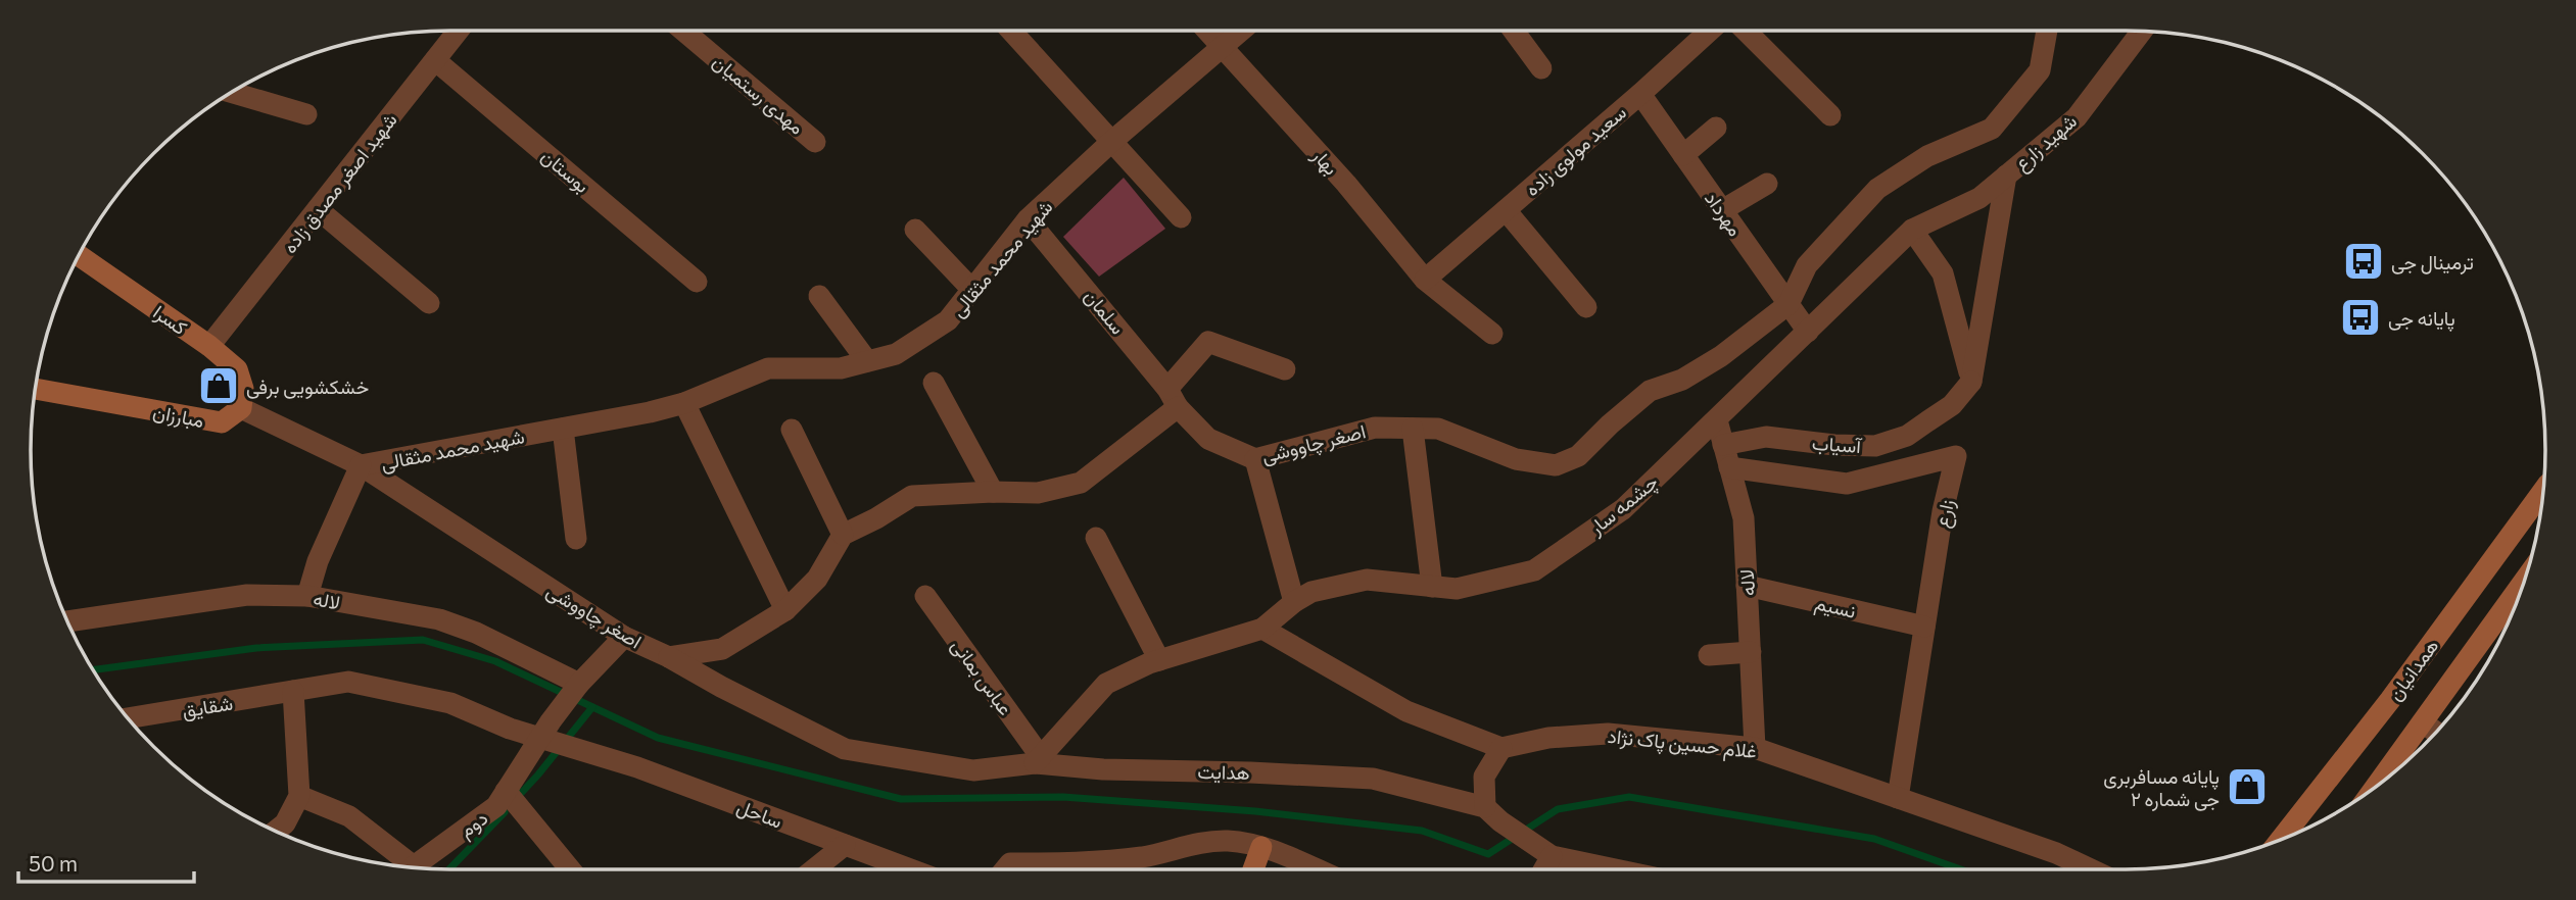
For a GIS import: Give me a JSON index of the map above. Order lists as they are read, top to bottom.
{
  "streets": {
    "main road": ["کسرا", "مبارزان", "همدانیان"],
    "street": [
      "مهدی رستمیان",
      "شهید زارع",
      "سعید مولوی زاده",
      "بهار",
      "بوستان",
      "شهید اصغر مصدق زاده",
      "مهرداد",
      "شهید محمد مثقالی",
      "سلمان",
      "اصغر چاووشی",
      "آسیاب",
      "چشمه سار",
      "زارع",
      "لاله",
      "نسیم",
      "عباس بمانی",
      "شقایق",
      "غلام حسین پاک نژاد",
      "هدایت",
      "ساحل",
      "دوم"
    ]
  },
  "crossings": [
    ["شهید زارع", "چشمه سار"],
    ["سعید مولوی زاده", "بهار"],
    ["سعید مولوی زاده", "مهرداد"],
    ["بهار", "شهید محمد مثقالی"],
    ["بوستان", "شهید اصغر مصدق زاده"],
    ["شهید اصغر مصدق زاده", "کسرا"],
    ["مهرداد", "اصغر چاووشی"],
    ["مهرداد", "چشمه سار"],
    ["شهید محمد مثقالی", "سلمان"],
    ["شهید محمد مثقالی", "اصغر چاووشی"],
    ["سلمان", "اصغر چاووشی"],
    ["کسرا", "مبارزان"],
    ["اصغر چاووشی", "عباس بمانی"],
    ["اصغر چاووشی", "هدایت"],
    ["اصغر چاووشی", "دوم"],
    ["آسیاب", "لاله"],
    ["چشمه سار", "لاله"],
    ["زارع", "لاله"],
    ["زارع", "نسیم"],
    ["زارع", "غلام حسین پاک نژاد"],
    ["لاله", "نسیم"],
    ["لاله", "غلام حسین پاک نژاد"],
    ["لاله", "دوم"],
    ["عباس بمانی", "هدایت"],
    ["ساحل", "دوم"]
  ],
  "places": {
    "bus stop": ["ترمینال جی", "پایانه جی"],
    "shop": ["خشکشویی برفی", "پایانه مسافربری جی شماره ۲"]
  },
  "scale_bar": "50 m"
}
